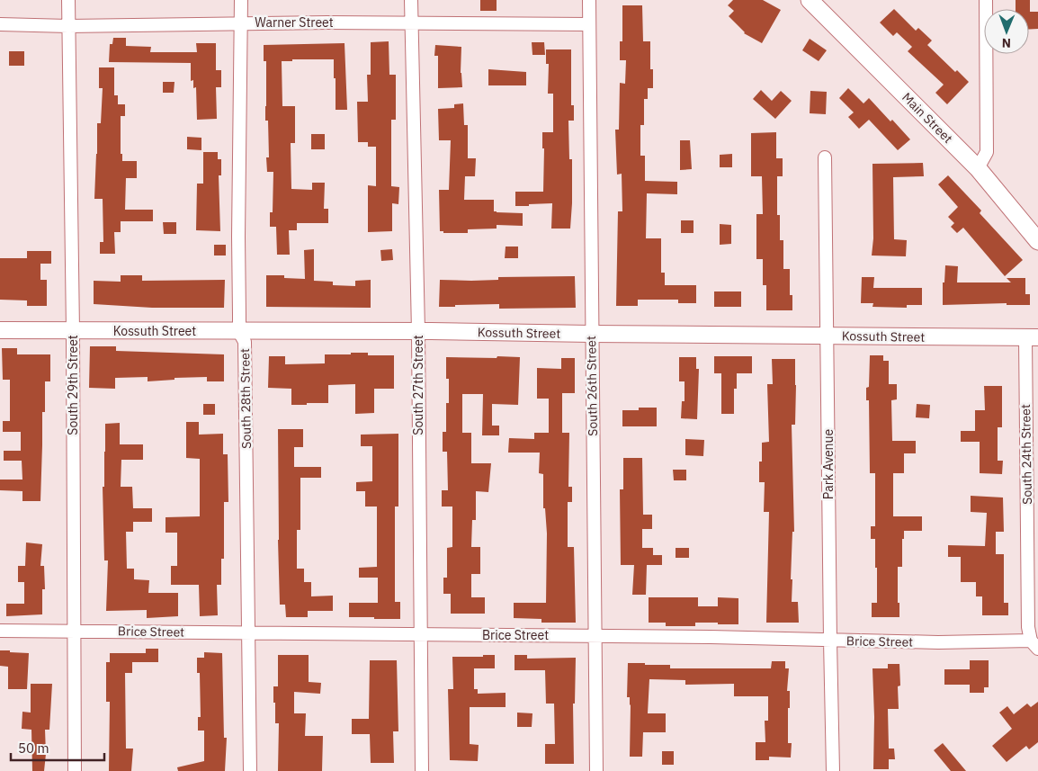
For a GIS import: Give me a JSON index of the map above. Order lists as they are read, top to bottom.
{
  "streets": {
    "main road": ["Main Street"],
    "street": [
      "Warner Street",
      "Kossuth Street",
      "South 29th Street",
      "South 27th Street",
      "South 26th Street",
      "South 28th Street",
      "South 24th Street",
      "Park Avenue",
      "Brice Street"
    ]
  },
  "crossings": [
    ["Warner Street", "South 29th Street"],
    ["Warner Street", "South 27th Street"],
    ["Warner Street", "South 26th Street"],
    ["Warner Street", "South 28th Street"],
    ["Kossuth Street", "South 29th Street"],
    ["Kossuth Street", "South 27th Street"],
    ["Kossuth Street", "South 26th Street"],
    ["Kossuth Street", "South 28th Street"],
    ["Kossuth Street", "South 24th Street"],
    ["Kossuth Street", "Park Avenue"],
    ["South 29th Street", "Brice Street"],
    ["South 27th Street", "Brice Street"],
    ["South 26th Street", "Brice Street"],
    ["South 28th Street", "Brice Street"],
    ["South 24th Street", "Brice Street"],
    ["Park Avenue", "Brice Street"]
  ],
  "scale_bar": "50 m",
  "north": "bottom"
}
